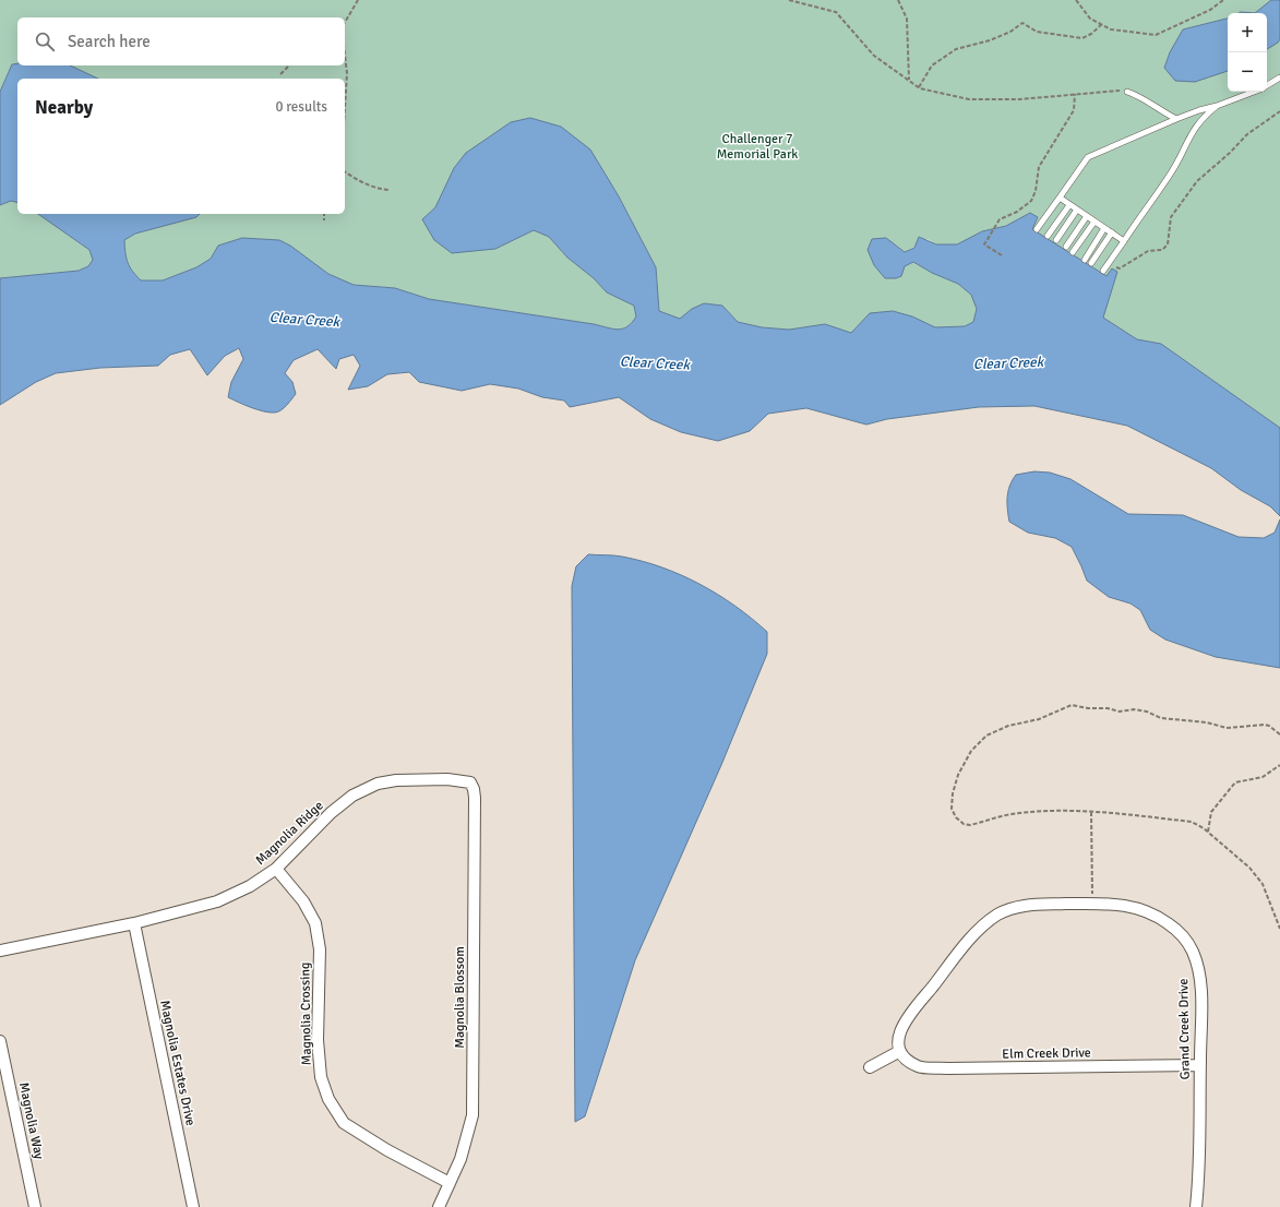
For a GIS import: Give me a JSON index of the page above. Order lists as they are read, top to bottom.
{
  "streets": {
    "street": [
      "Magnolia Ridge",
      "Magnolia Blossom",
      "Magnolia Crossing",
      "Grand Creek Drive",
      "Elm Creek Drive",
      "Magnolia Estates Drive",
      "Magnolia Way"
    ]
  },
  "crossings": [
    ["Magnolia Ridge", "Magnolia Blossom"],
    ["Magnolia Ridge", "Magnolia Crossing"],
    ["Magnolia Ridge", "Magnolia Estates Drive"],
    ["Magnolia Blossom", "Magnolia Crossing"],
    ["Grand Creek Drive", "Elm Creek Drive"]
  ],
  "water": ["Clear Creek"],
  "parks": ["Challenger 7 Memorial Park"],
  "page": {
    "map_buttons": ["+", "−"],
    "search": "Search here",
    "heading": ["Nearby", "0 results"]
  }
}
